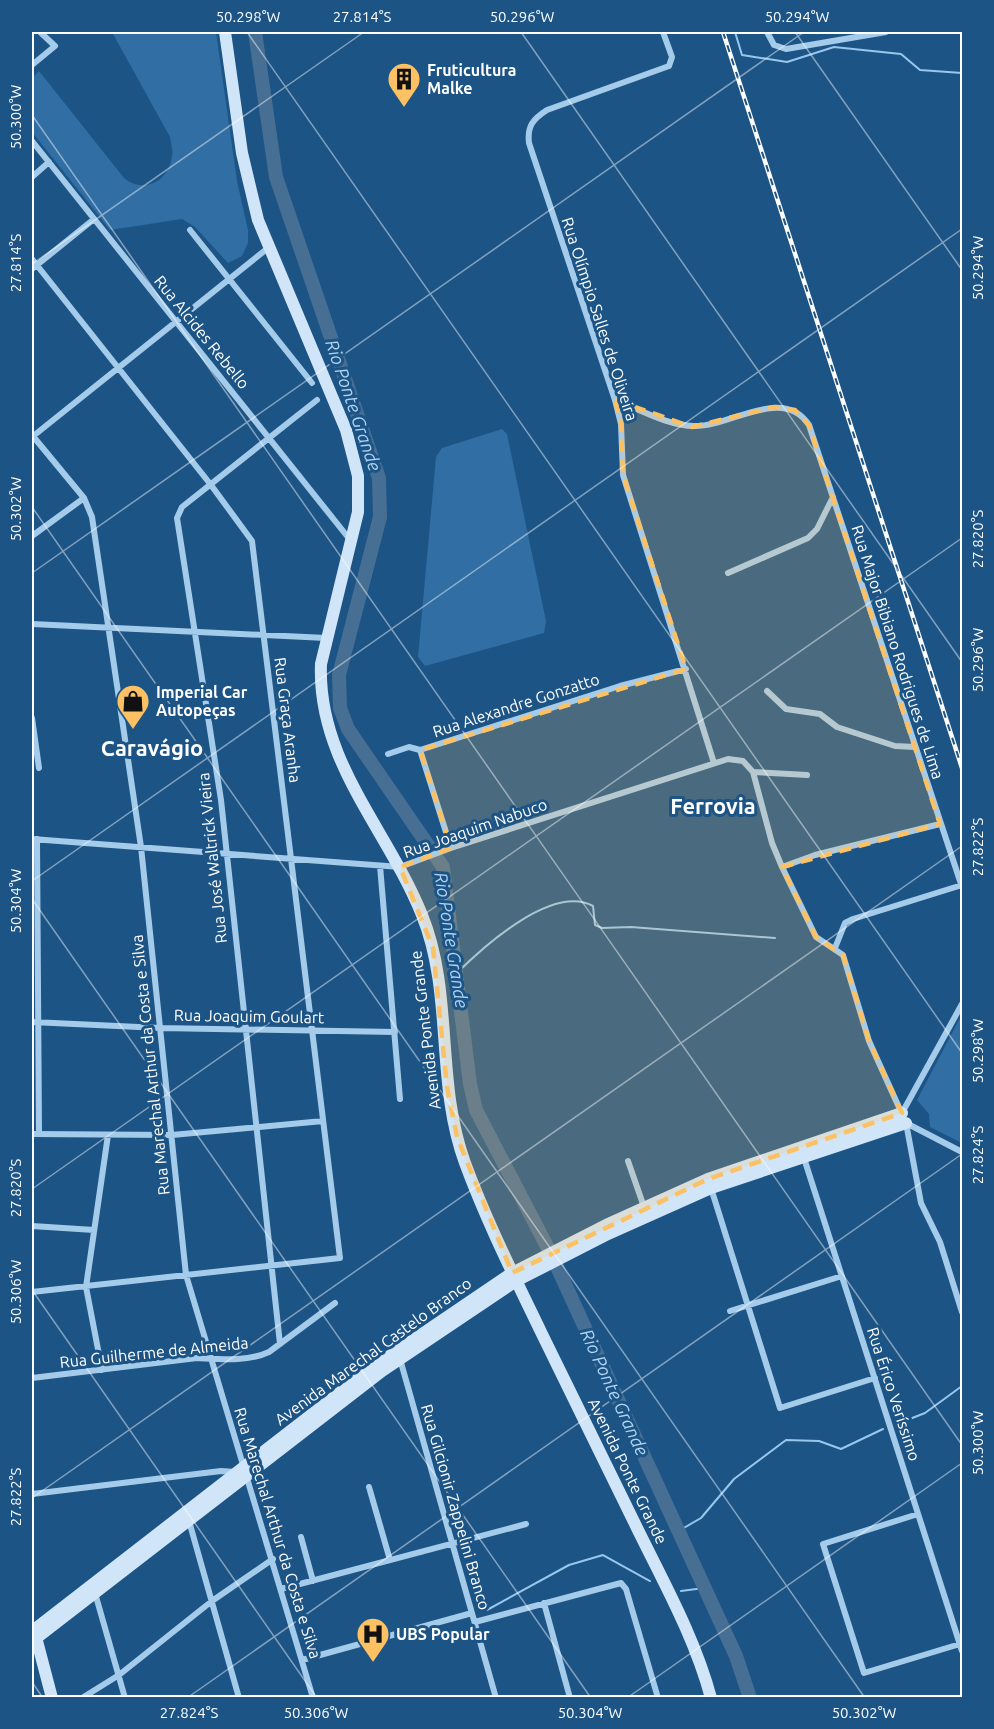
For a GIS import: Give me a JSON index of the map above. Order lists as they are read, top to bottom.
{
  "streets": {
    "street": [
      "Rua Olímpio Salles de Oliveira",
      "Rua Alcides Rebello",
      "Rua Major Bibiano Rodrigues de Lima",
      "Rua Alexandre Gonzatto",
      "Rua Graça Aranha",
      "Rua Joaquim Nabuco",
      "Rua José Waltrick Vieira",
      "Rua Joaquim Goulart",
      "Avenida Ponte Grande",
      "Rua Marechal Arthur da Costa e Silva",
      "Avenida Marechal Castelo Branco",
      "Rua Guilherme de Almeida",
      "Rua Érico Veríssimo",
      "Rua Gilcionir Zappelini Branco"
    ]
  },
  "crossings": [
    ["Rua Olímpio Salles de Oliveira", "Rua Major Bibiano Rodrigues de Lima"],
    ["Rua Olímpio Salles de Oliveira", "Rua Alexandre Gonzatto"],
    ["Rua Olímpio Salles de Oliveira", "Rua Joaquim Nabuco"],
    ["Rua Alcides Rebello", "Rua José Waltrick Vieira"],
    ["Rua Alcides Rebello", "Avenida Ponte Grande"],
    ["Rua Alexandre Gonzatto", "Rua Joaquim Nabuco"],
    ["Rua Graça Aranha", "Rua Joaquim Nabuco"],
    ["Rua Graça Aranha", "Rua José Waltrick Vieira"],
    ["Rua Graça Aranha", "Rua Joaquim Goulart"],
    ["Rua Joaquim Nabuco", "Rua José Waltrick Vieira"],
    ["Rua Joaquim Nabuco", "Avenida Ponte Grande"],
    ["Rua Joaquim Nabuco", "Rua Marechal Arthur da Costa e Silva"],
    ["Rua José Waltrick Vieira", "Rua Joaquim Goulart"],
    ["Rua José Waltrick Vieira", "Rua Guilherme de Almeida"],
    ["Rua Joaquim Goulart", "Rua Marechal Arthur da Costa e Silva"],
    ["Avenida Ponte Grande", "Avenida Marechal Castelo Branco"],
    ["Rua Marechal Arthur da Costa e Silva", "Avenida Marechal Castelo Branco"],
    ["Rua Marechal Arthur da Costa e Silva", "Rua Guilherme de Almeida"],
    ["Avenida Marechal Castelo Branco", "Rua Érico Veríssimo"],
    ["Avenida Marechal Castelo Branco", "Rua Gilcionir Zappelini Branco"]
  ],
  "districts": ["Caravágio", "Ferrovia"],
  "water": ["Rio Ponte Grande"],
  "places": {
    "building": ["Fruticultura Malke"],
    "shop": ["Imperial Car Autopeças"],
    "hospital": ["UBS Popular"]
  },
  "coordinates": [
    "50.298°W",
    "27.814°S",
    "50.296°W",
    "50.294°W",
    "50.300°W",
    "50.302°W",
    "27.820°S",
    "27.822°S",
    "50.304°W",
    "27.824°S",
    "50.306°W"
  ]
}
